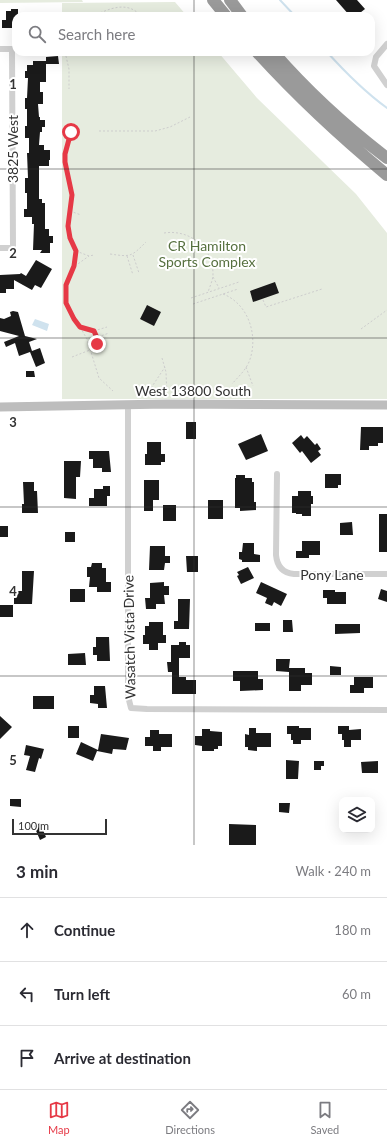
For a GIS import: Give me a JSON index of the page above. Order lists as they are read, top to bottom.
{
  "streets": {
    "street": [
      "3825 West",
      "West 13800 South",
      "Pony Lane",
      "Wasatch Vista Drive"
    ]
  },
  "crossings": [
    ["West 13800 South", "Wasatch Vista Drive"]
  ],
  "parks": ["CR Hamilton Sports Complex"],
  "scale_bar": "100 m",
  "page": {
    "search": "Search here",
    "scale": "100 m",
    "heading": ["3 min", "Walk · 240 m"],
    "list": [
      ["Continue", "180 m"],
      ["Turn left", "60 m"],
      "Arrive at destination"
    ],
    "nav": ["Map", "Directions", "Saved"]
  },
  "grid": {
    "rows": [
      "1",
      "2",
      "3",
      "4",
      "5"
    ]
  }
}
